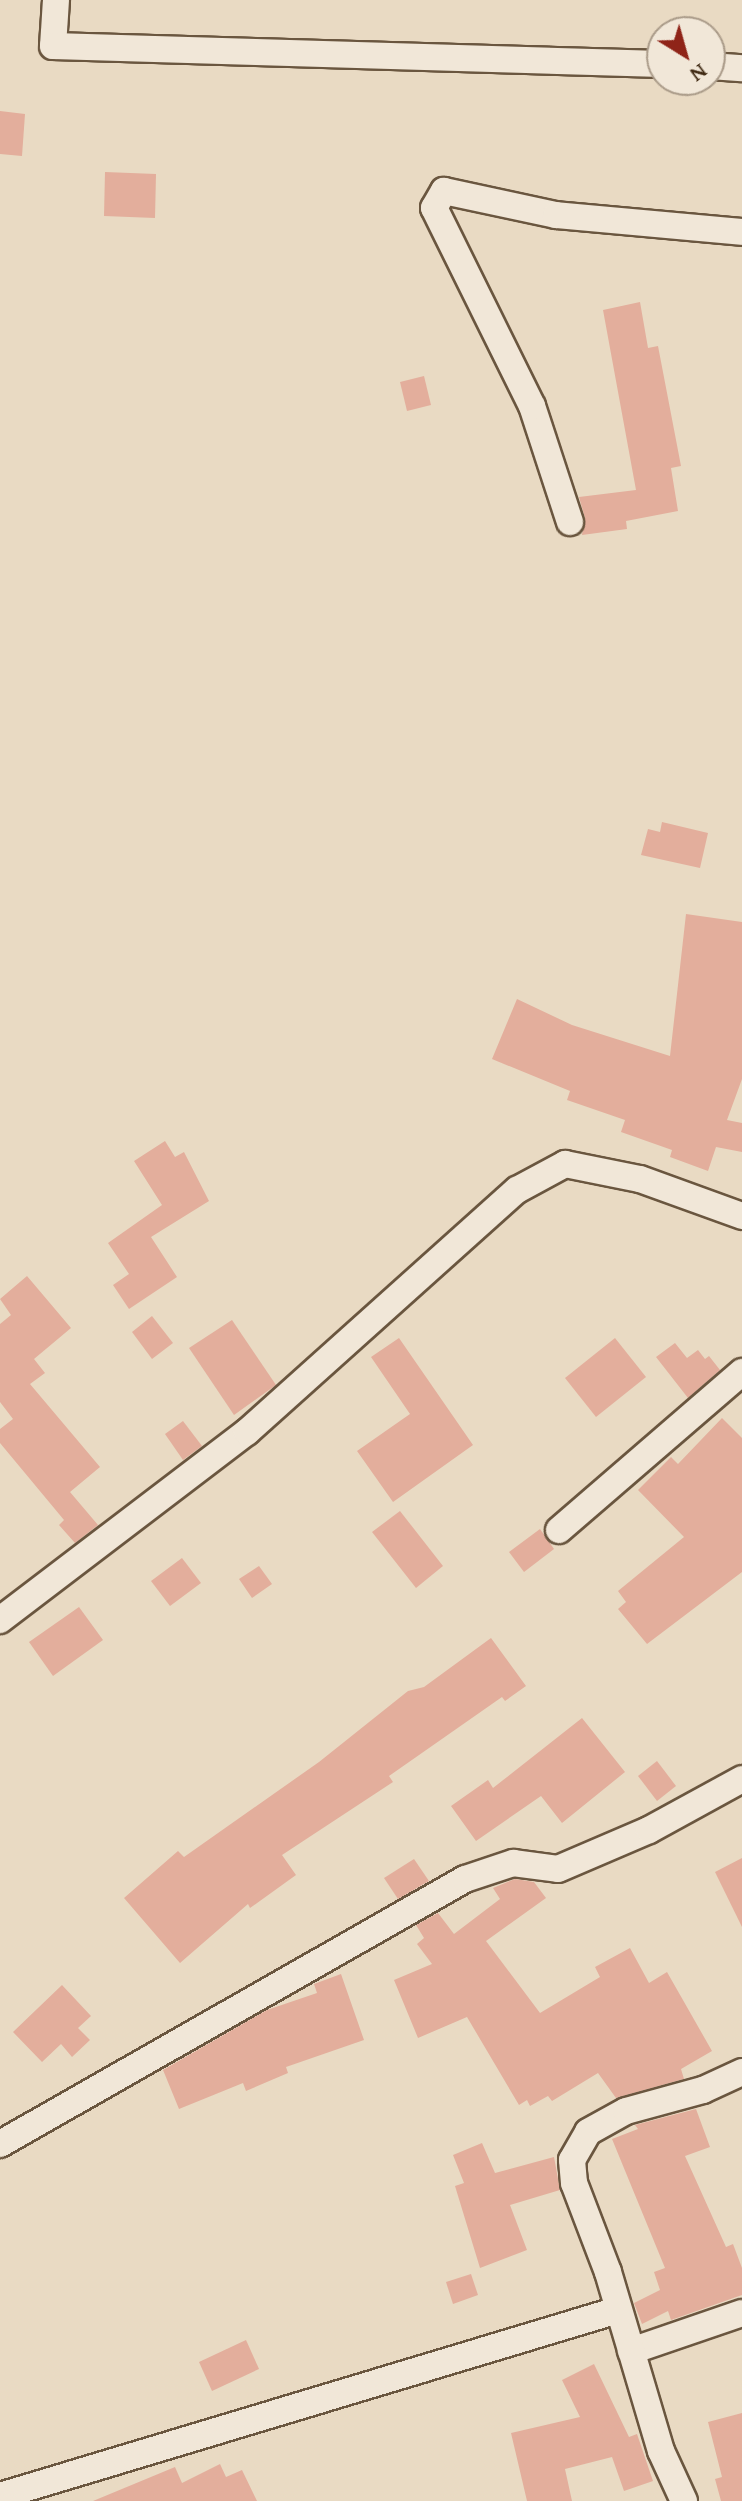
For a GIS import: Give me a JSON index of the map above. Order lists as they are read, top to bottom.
{
  "north": "bottom right"
}
